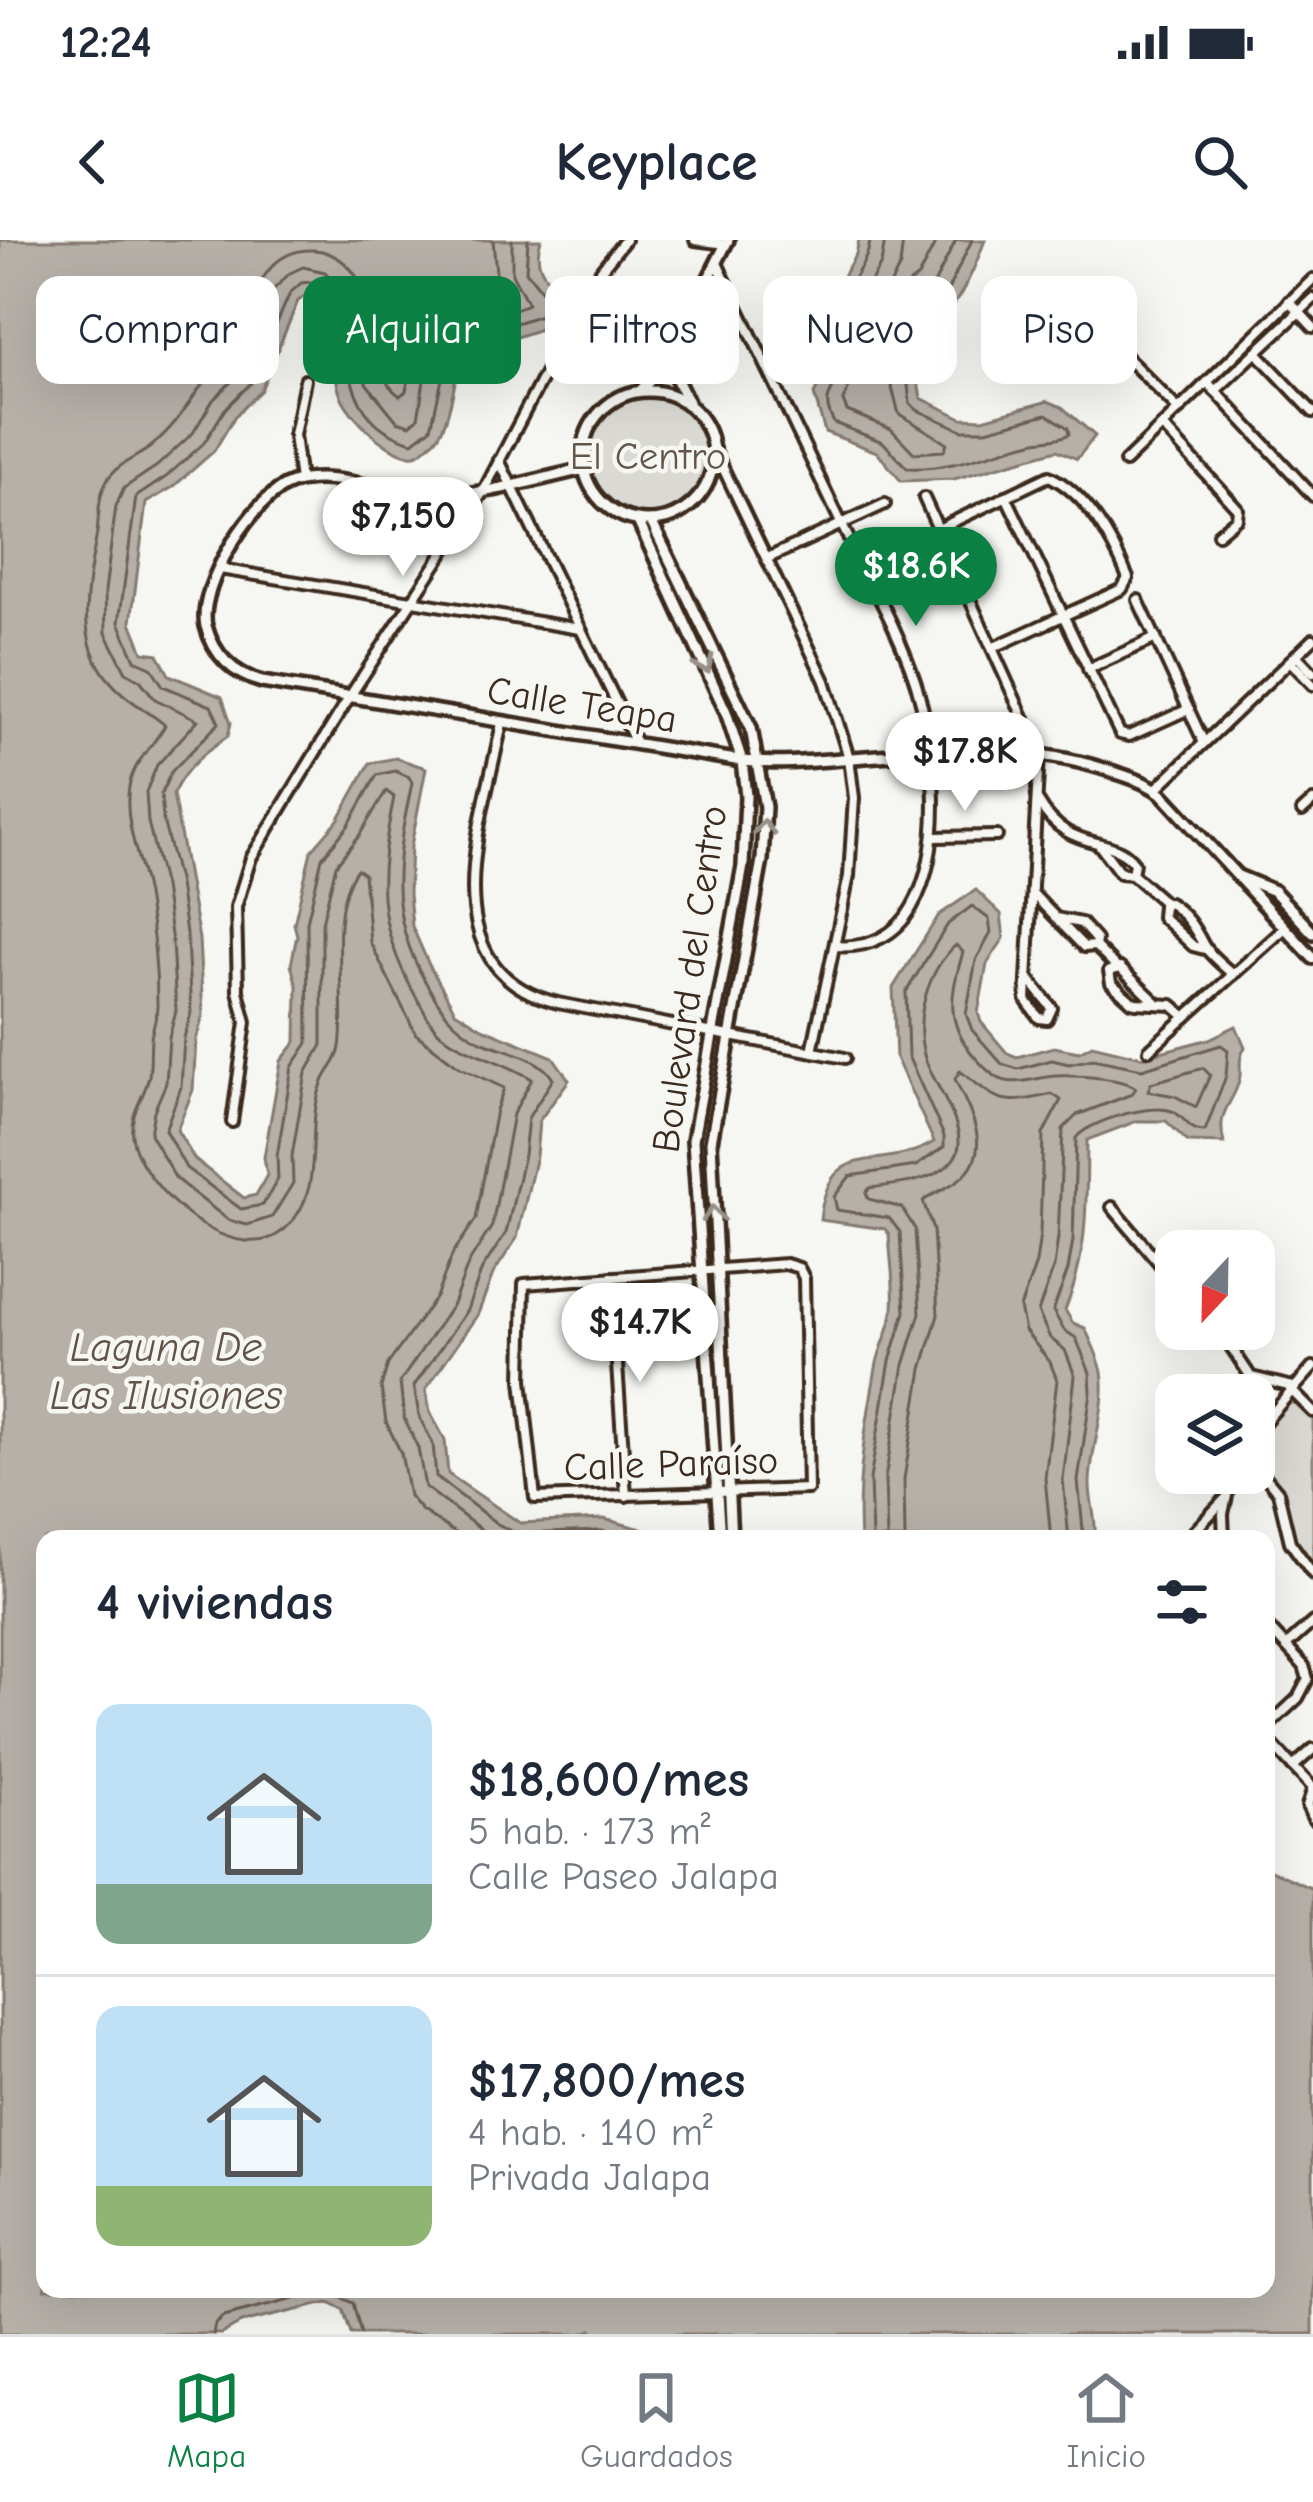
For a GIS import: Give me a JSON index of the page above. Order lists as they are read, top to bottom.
{
  "streets": {
    "street": ["Calle Teapa", "Boulevard del Centro", "Calle Paraíso"]
  },
  "crossings": [
    ["Calle Teapa", "Boulevard del Centro"],
    ["Boulevard del Centro", "Calle Paraíso"]
  ],
  "water": ["Laguna De Las Ilusiones"],
  "parks": ["El Centro"],
  "north": "bottom",
  "page": {
    "status": "12:24",
    "header": "Keyplace",
    "chip": [
      "Comprar",
      "Alquilar",
      "Filtros",
      "Nuevo",
      "Piso"
    ],
    "price": [
      "$7,150",
      "$18.6K",
      "$17.8K",
      "$14.7K"
    ],
    "heading": "4 viviendas",
    "list": [
      {
        "name": "$18,600/mes",
        "note": "5 hab. · 173 m² · Calle Paseo Jalapa"
      },
      {
        "name": "$17,800/mes",
        "note": "4 hab. · 140 m² · Privada Jalapa"
      }
    ],
    "tabs": ["Mapa", "Guardados", "Inicio"]
  }
}
